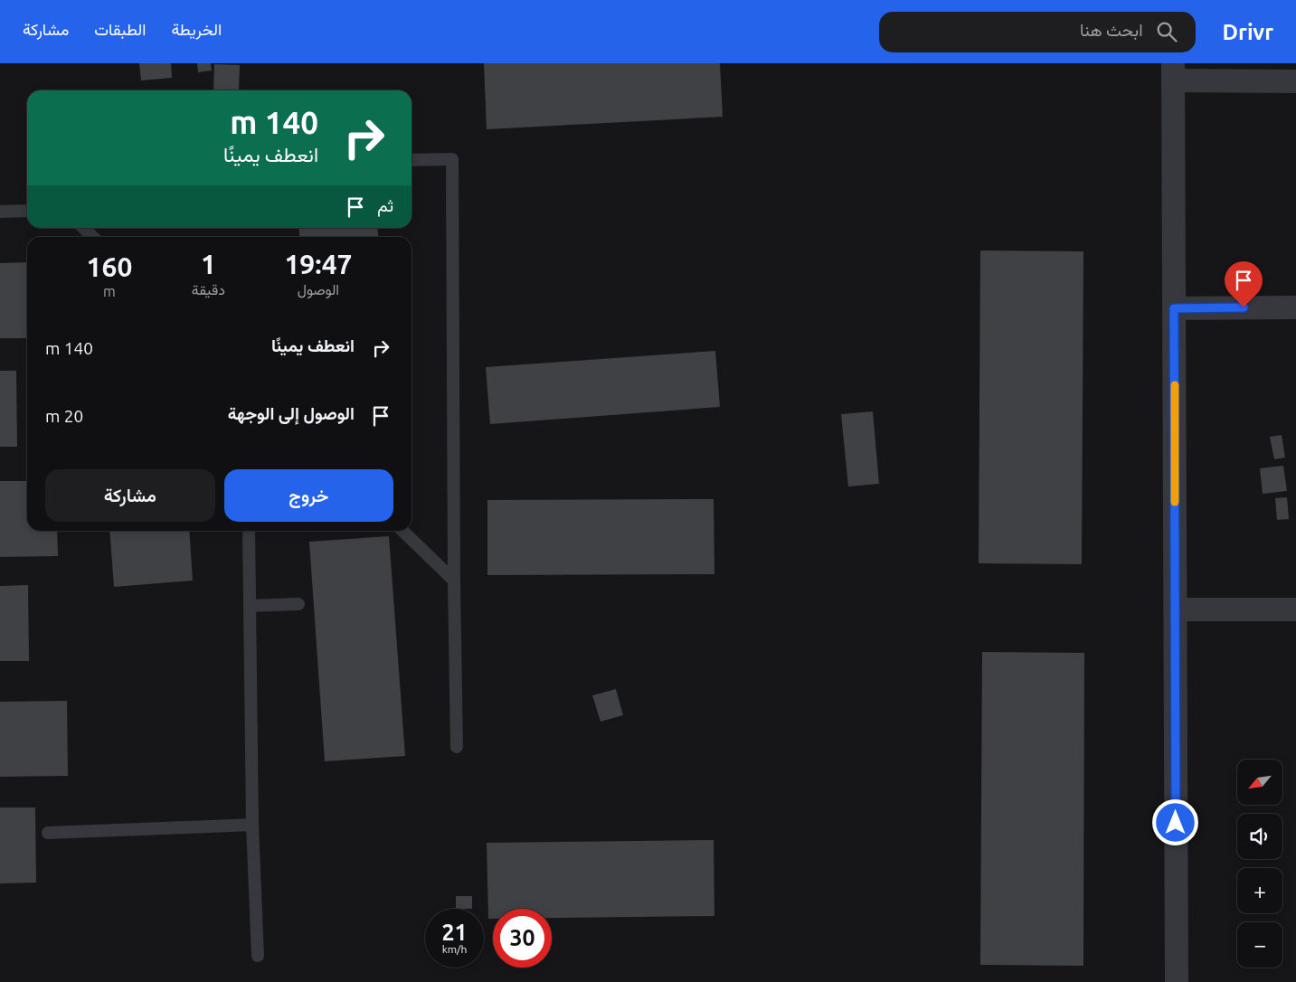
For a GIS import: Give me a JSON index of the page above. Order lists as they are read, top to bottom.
{
  "north": "bottom left",
  "page": {
    "header": "Drivr",
    "search": "ابحث هنا",
    "nav": ["الخريطة", "الطبقات", "مشاركة"],
    "turn": ["140 m", "انعطف يمينًا"],
    "then": "ثم",
    "eta": [
      "19:47",
      "الوصول",
      "1",
      "دقيقة",
      "160",
      "m"
    ],
    "list": [
      {
        "name": "انعطف يمينًا",
        "value": "140 m"
      },
      {
        "name": "الوصول إلى الوجهة",
        "value": "20 m"
      }
    ],
    "buttons": ["خروج", "مشاركة"],
    "map_buttons": ["+", "−"],
    "speed": "21 km/h",
    "limit": "30"
  }
}
